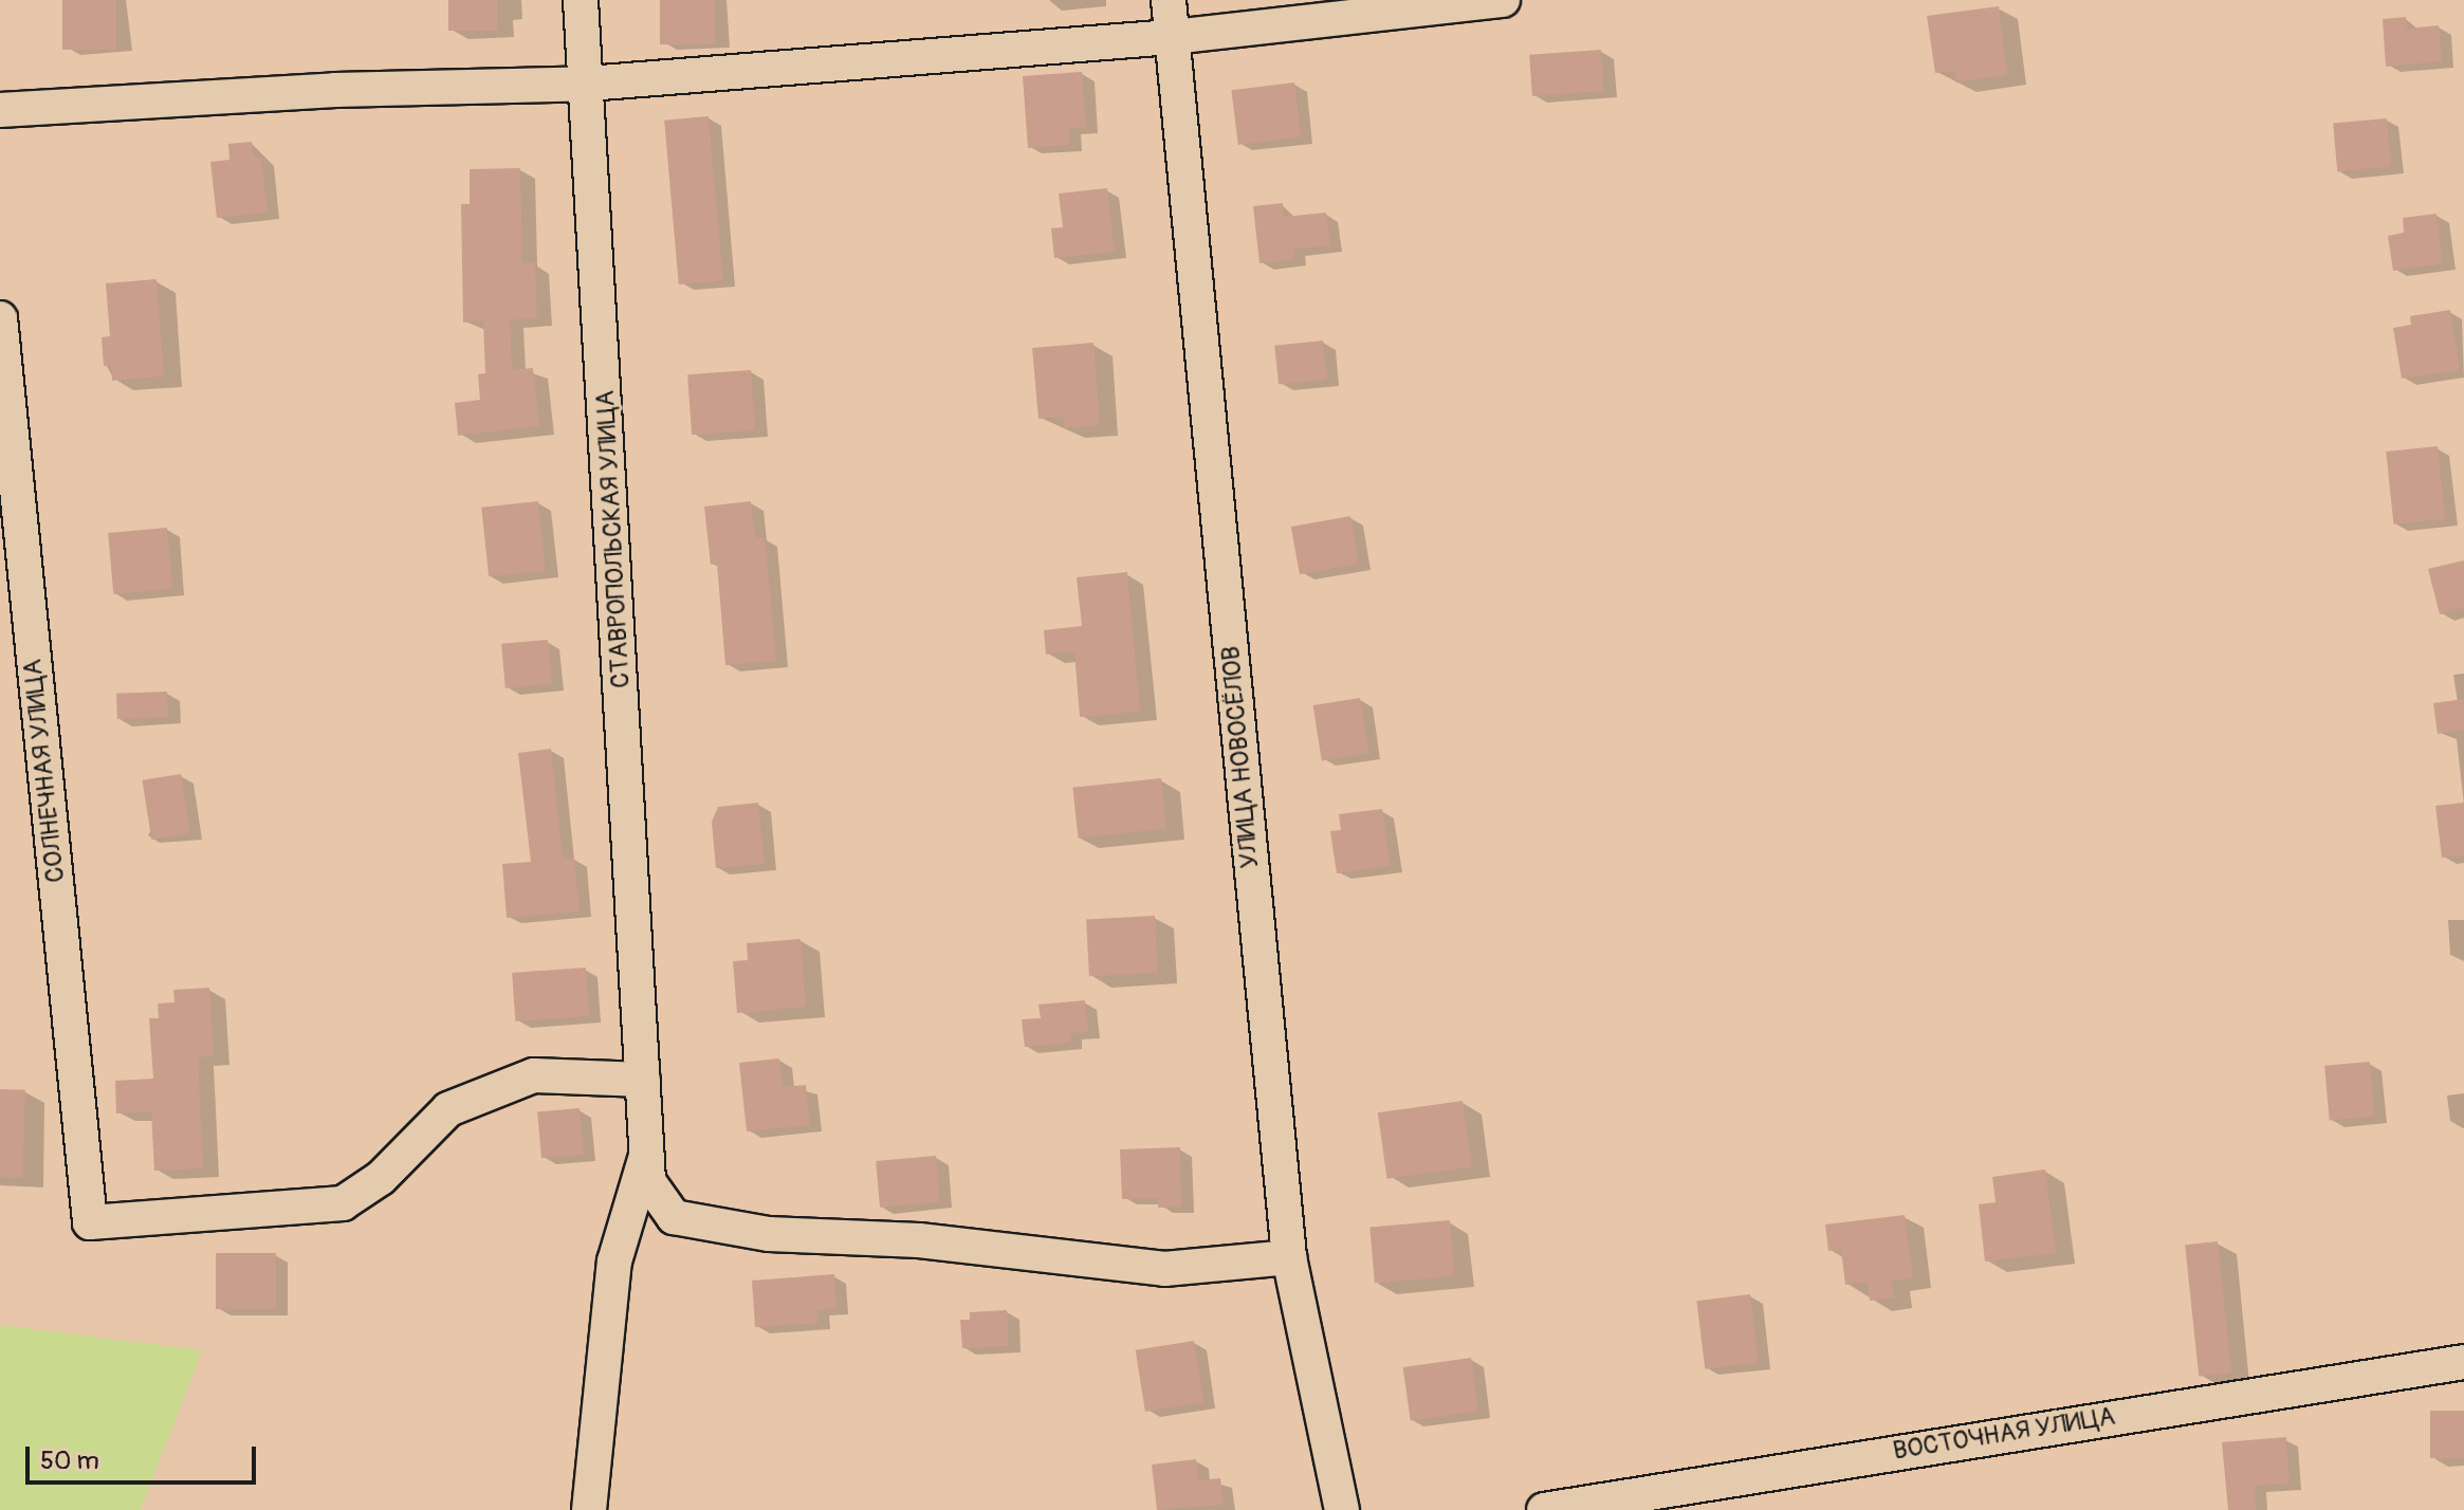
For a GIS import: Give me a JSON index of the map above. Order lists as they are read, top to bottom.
{
  "streets": {
    "street": [
      "СТАВРОПОЛЬСКАЯ УЛИЦА",
      "УЛИЦА НОВОСЁЛОВ",
      "СОЛНЕЧНАЯ УЛИЦА",
      "ВОСТОЧНАЯ УЛИЦА"
    ]
  },
  "crossings": [
    ["СТАВРОПОЛЬСКАЯ УЛИЦА", "СОЛНЕЧНАЯ УЛИЦА"]
  ],
  "scale_bar": "50 m"
}
